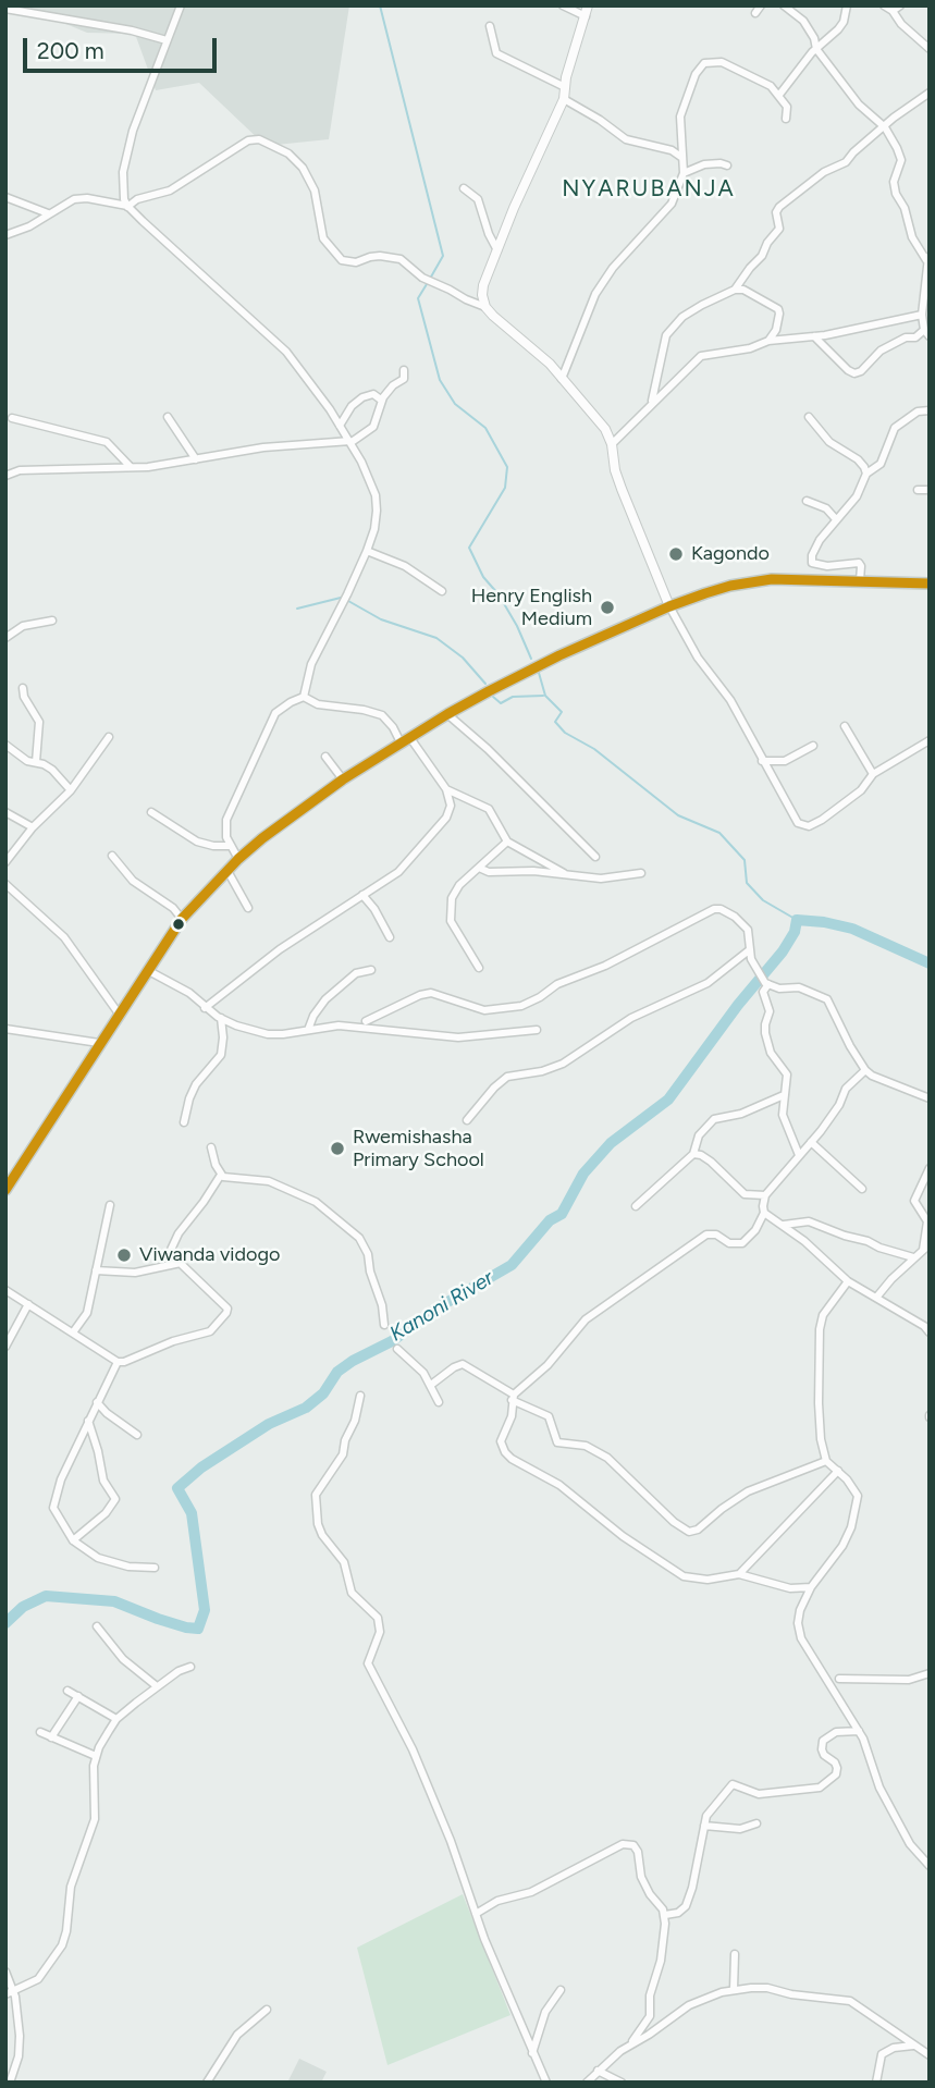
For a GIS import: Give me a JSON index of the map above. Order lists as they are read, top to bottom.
{
  "districts": ["NYARUBANJA"],
  "water": ["Kanoni River"],
  "places": [
    "Kagondo",
    "Henry English Medium",
    "Rwemishasha Primary School",
    "Viwanda vidogo"
  ],
  "scale_bar": "200 m"
}
